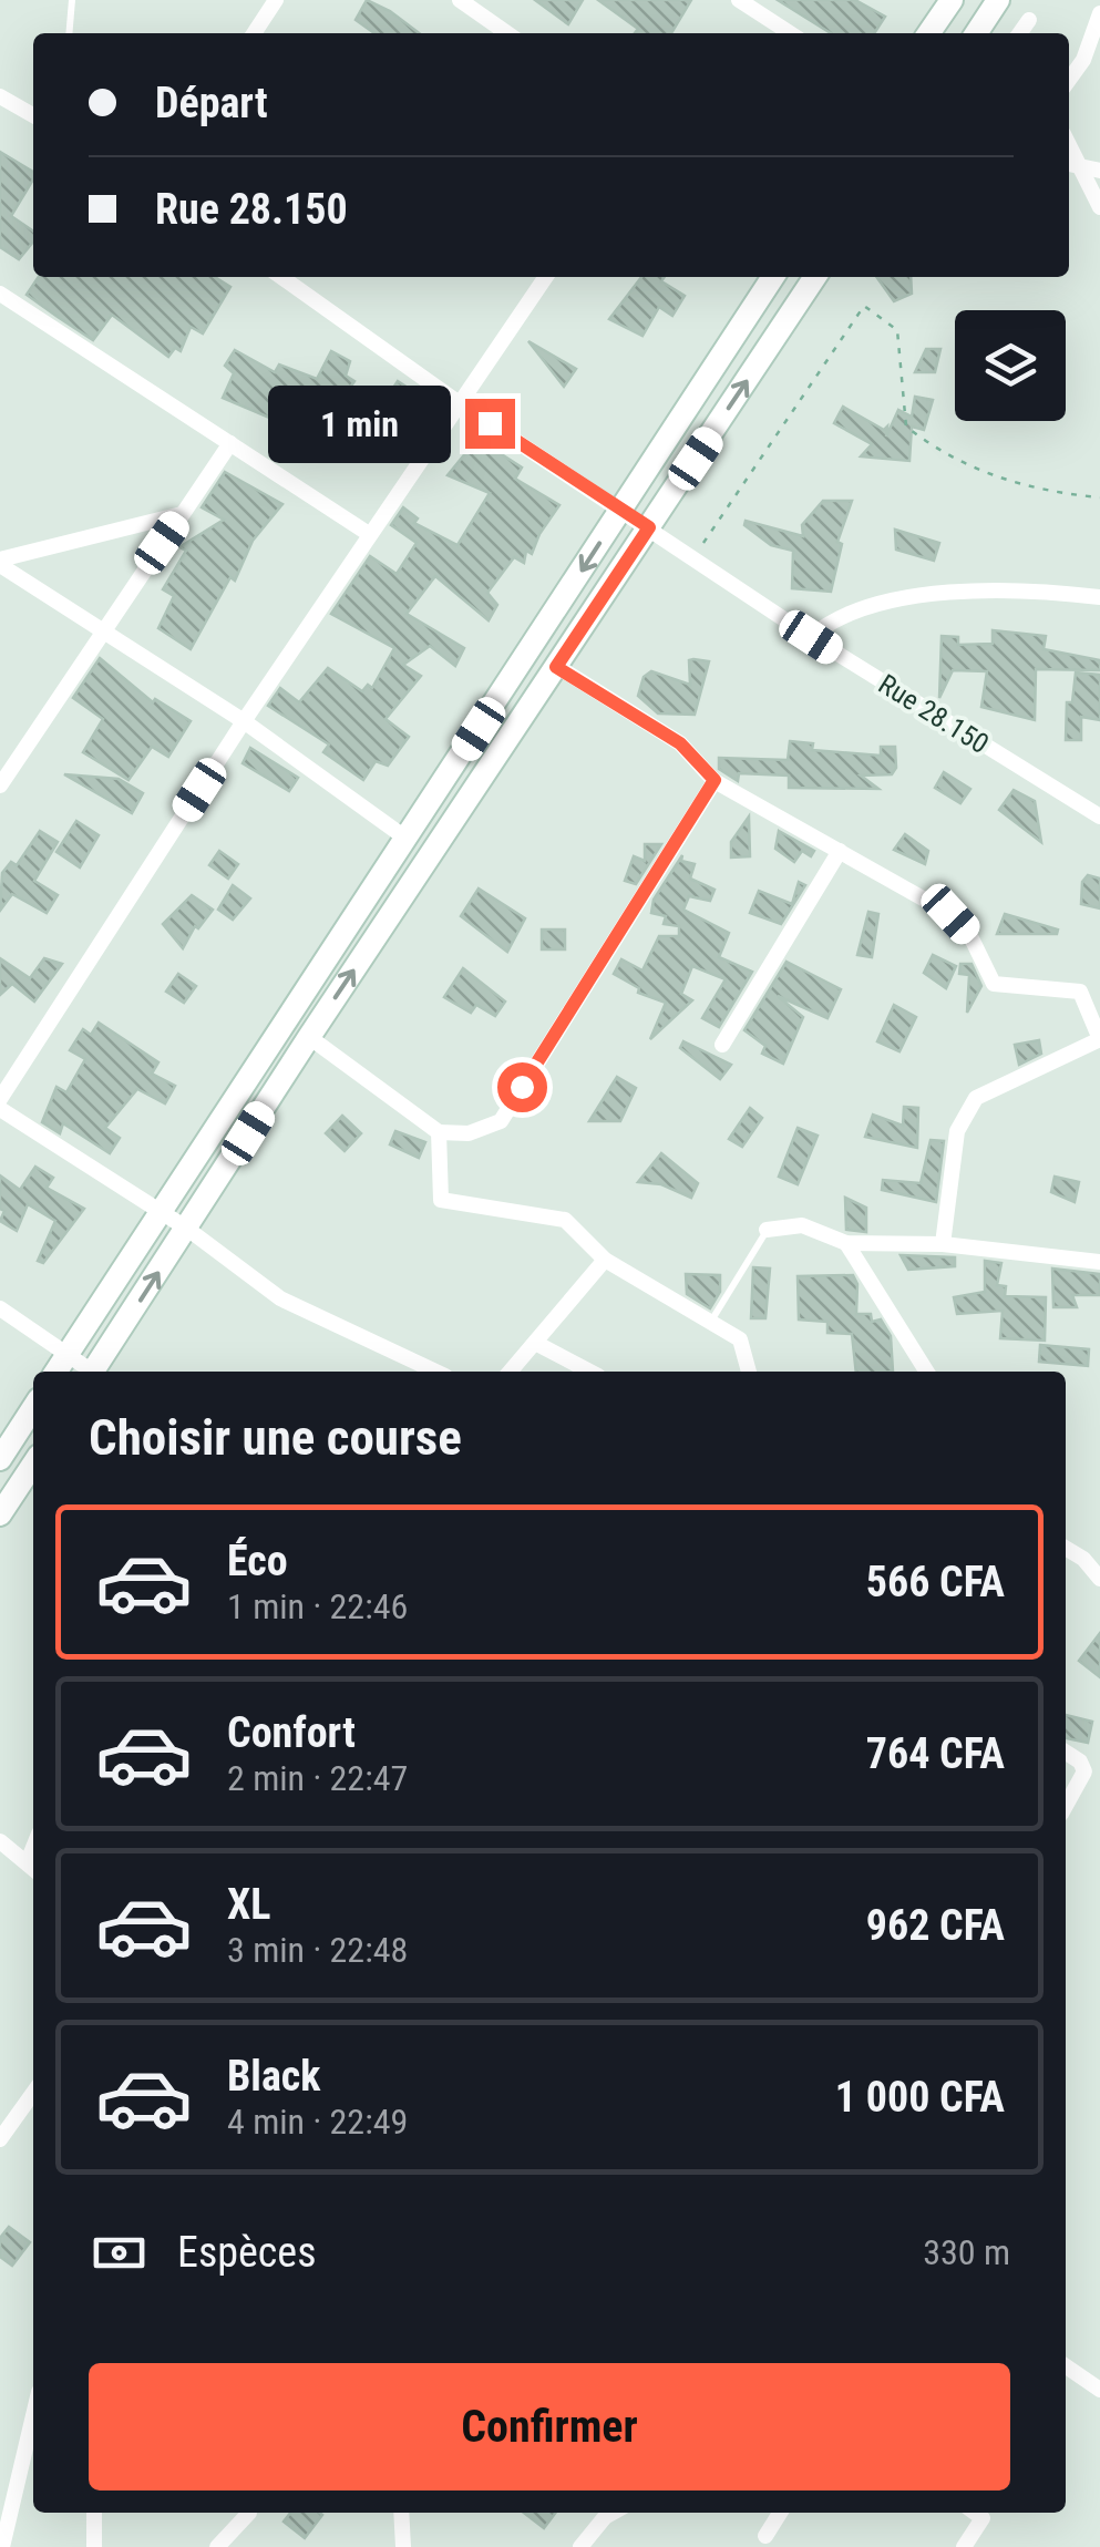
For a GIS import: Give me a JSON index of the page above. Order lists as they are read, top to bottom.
{
  "streets": {
    "street": ["Rue 28.150"]
  },
  "page": {
    "banner": ["Départ", "Rue 28.150"],
    "bubble": "1 min",
    "heading": "Choisir une course",
    "list": [
      {
        "name": "Éco",
        "note": "1 min · 22:46",
        "value": "566 CFA"
      },
      {
        "name": "Confort",
        "note": "2 min · 22:47",
        "value": "764 CFA"
      },
      {
        "name": "XL",
        "note": "3 min · 22:48",
        "value": "962 CFA"
      },
      {
        "name": "Black",
        "note": "4 min · 22:49",
        "value": "1 000 CFA"
      }
    ],
    "pay": ["Espèces", "330 m"],
    "buttons": "Confirmer"
  }
}
